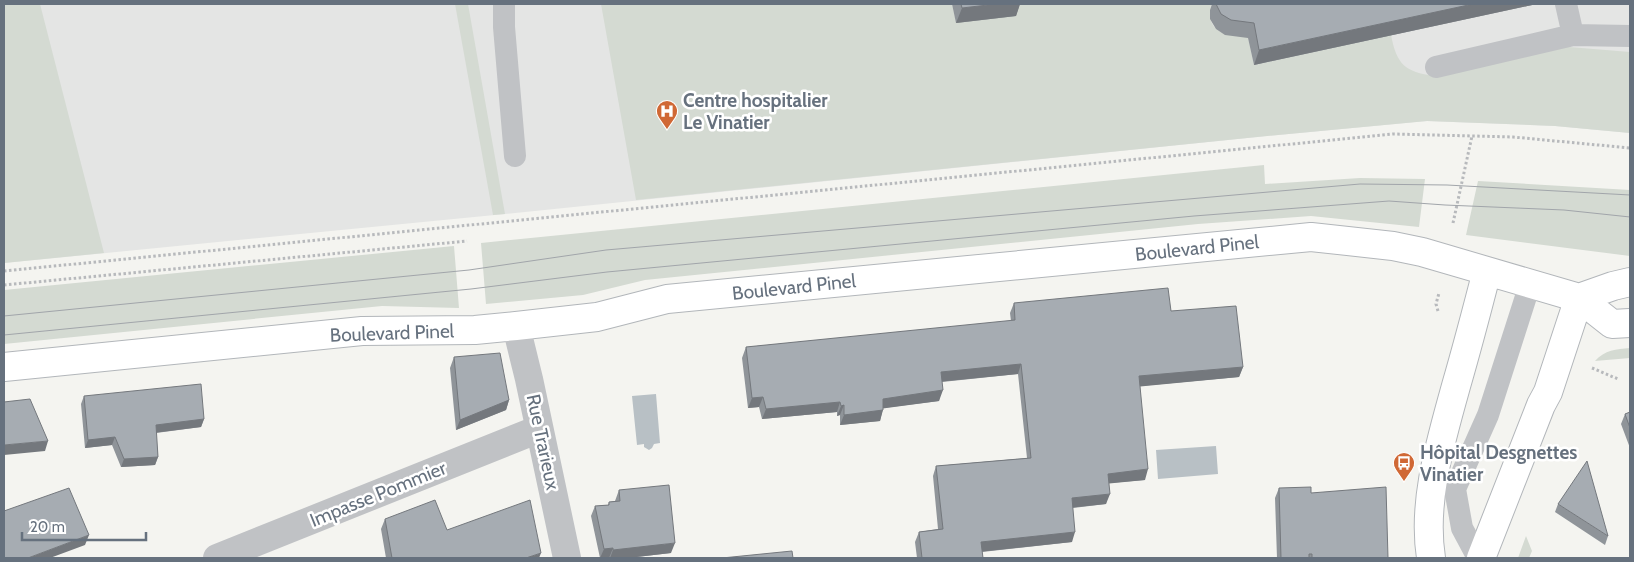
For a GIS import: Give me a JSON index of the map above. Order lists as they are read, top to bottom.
{
  "streets": {
    "main road": ["Boulevard Pinel"],
    "street": ["Rue Trarieux", "Impasse Pommier"]
  },
  "crossings": [
    ["Boulevard Pinel", "Rue Trarieux"],
    ["Rue Trarieux", "Impasse Pommier"]
  ],
  "places": {
    "hospital": ["Centre hospitalier Le Vinatier"],
    "bus stop": ["Hôpital Desgnettes Vinatier"]
  },
  "scale_bar": "20 m"
}
